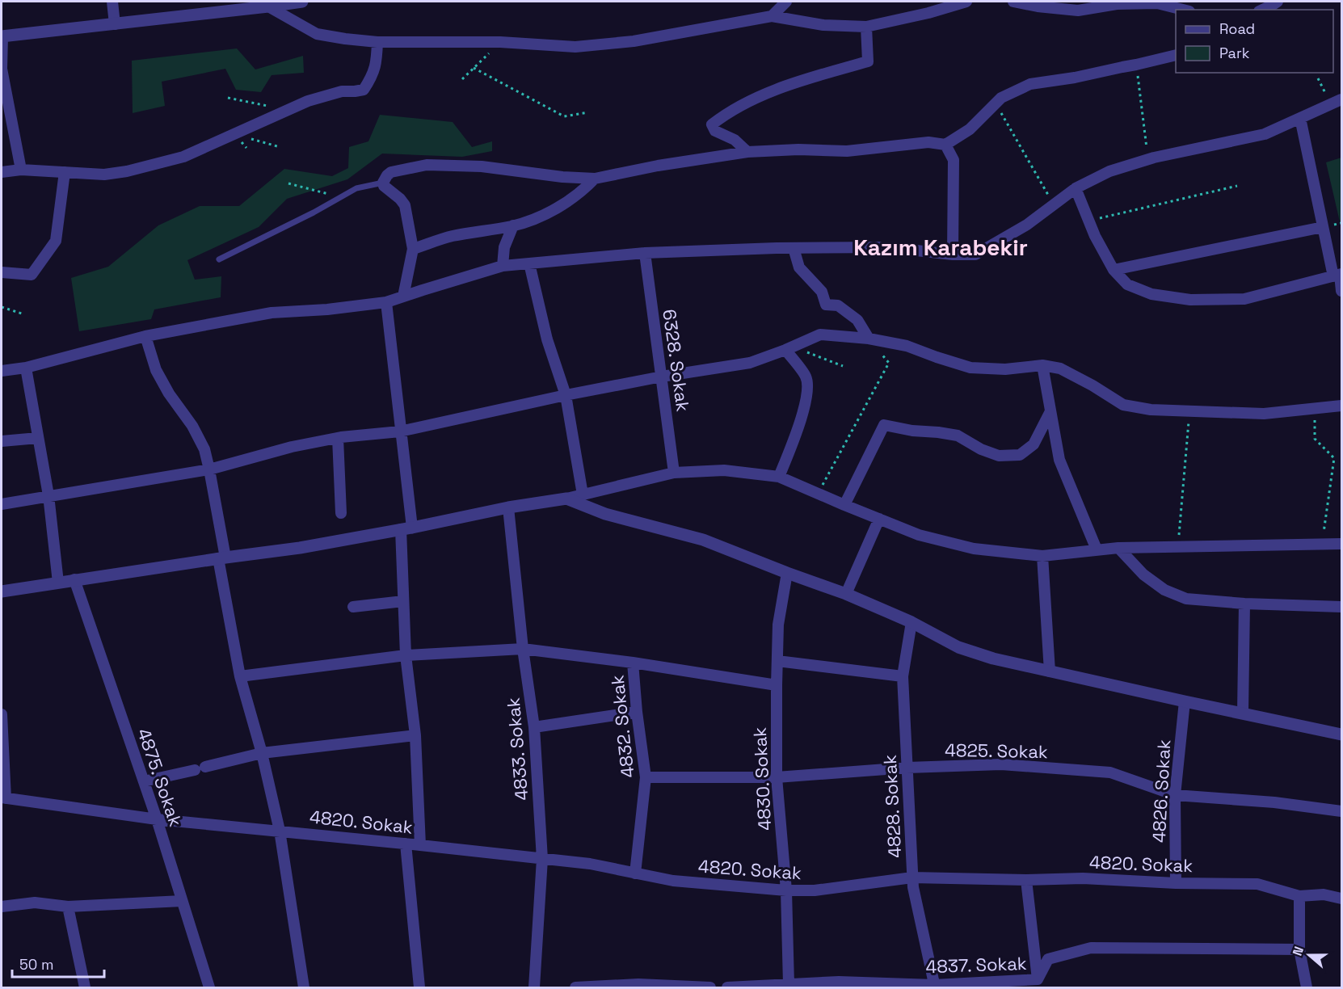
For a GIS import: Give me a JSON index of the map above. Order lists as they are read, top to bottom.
{
  "streets": {
    "street": [
      "6328. Sokak",
      "4832. Sokak",
      "4833. Sokak",
      "4825. Sokak",
      "4875. Sokak",
      "4830. Sokak",
      "4826. Sokak",
      "4828. Sokak",
      "4820. Sokak",
      "4837. Sokak"
    ]
  },
  "crossings": [
    ["4832. Sokak", "4825. Sokak"],
    ["4832. Sokak", "4820. Sokak"],
    ["4833. Sokak", "4820. Sokak"],
    ["4825. Sokak", "4830. Sokak"],
    ["4825. Sokak", "4826. Sokak"],
    ["4825. Sokak", "4828. Sokak"],
    ["4875. Sokak", "4820. Sokak"],
    ["4830. Sokak", "4820. Sokak"],
    ["4830. Sokak", "4837. Sokak"],
    ["4826. Sokak", "4820. Sokak"],
    ["4828. Sokak", "4820. Sokak"],
    ["4828. Sokak", "4837. Sokak"]
  ],
  "districts": ["Kazım Karabekir"],
  "legend": ["Road", "Park"],
  "scale_bar": "50 m",
  "north": "left"
}
